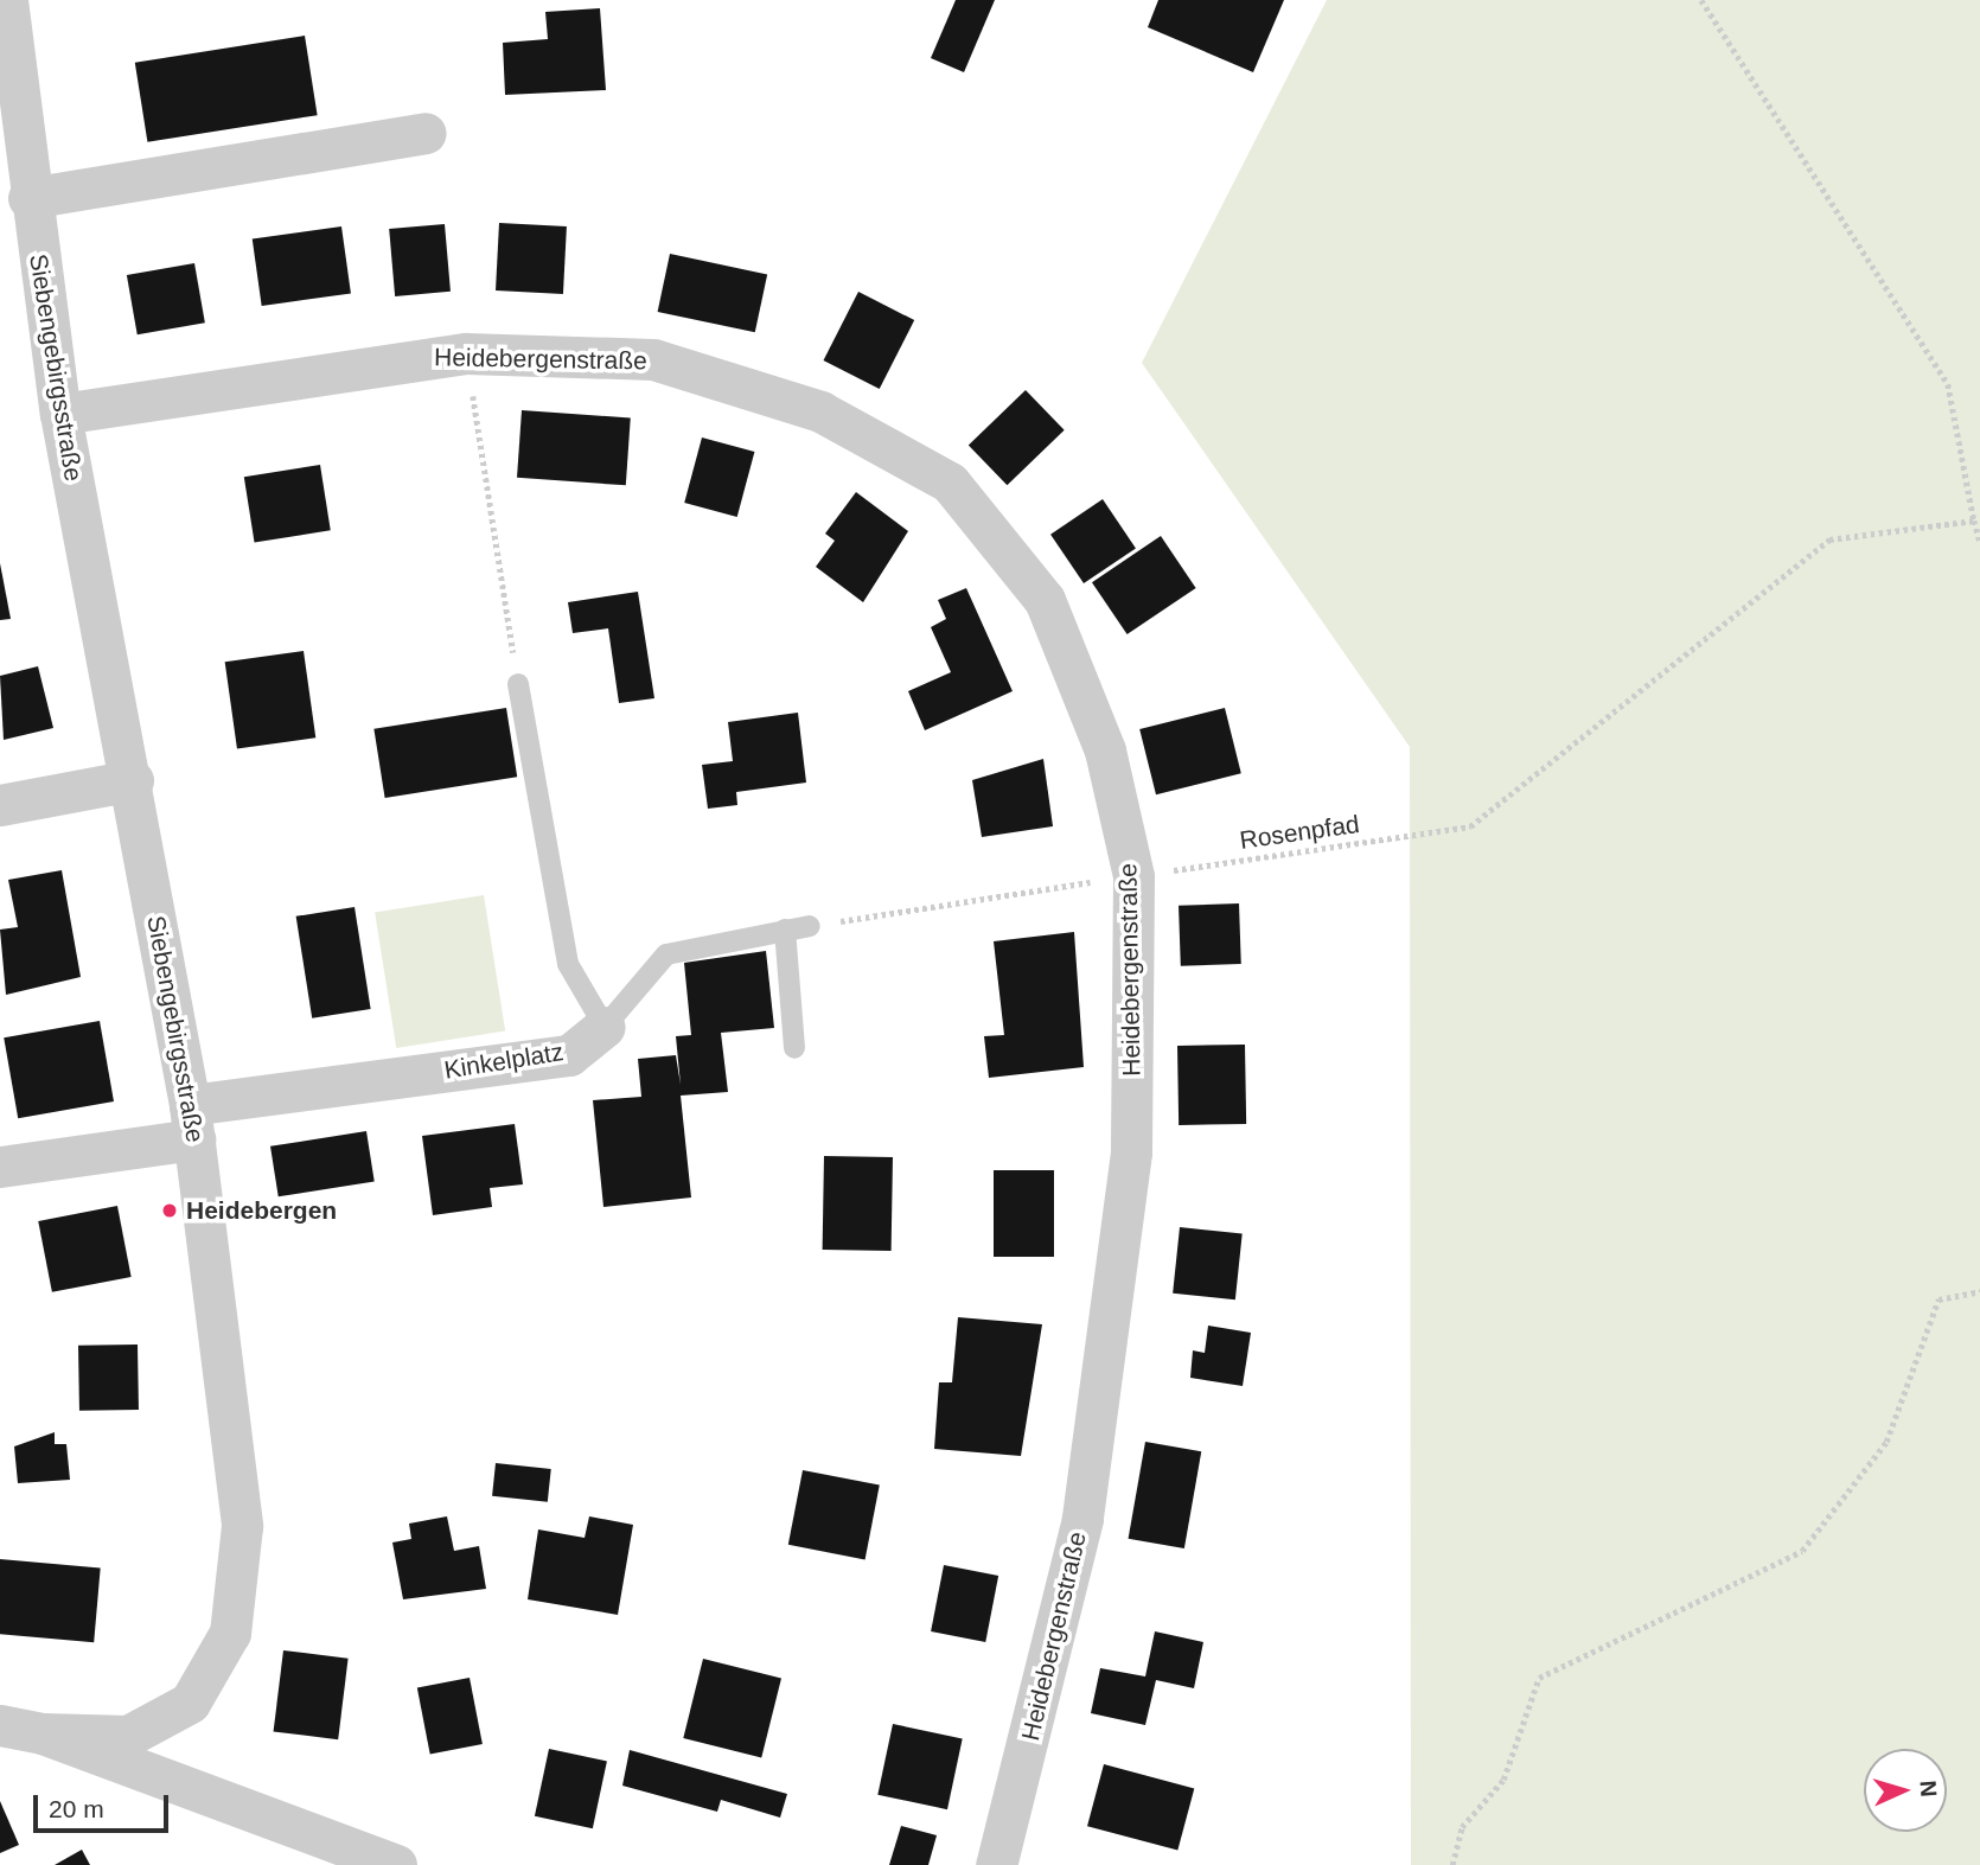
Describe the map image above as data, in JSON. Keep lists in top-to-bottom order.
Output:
{
  "streets": {
    "street": ["Heidebergenstraße", "Siebengebirgsstraße", "Kinkelplatz"],
    "path": ["Rosenpfad"]
  },
  "crossings": [
    ["Heidebergenstraße", "Siebengebirgsstraße"],
    ["Heidebergenstraße", "Rosenpfad"],
    ["Siebengebirgsstraße", "Kinkelplatz"]
  ],
  "places": ["Heidebergen"],
  "scale_bar": "20 m",
  "north": "right"
}
